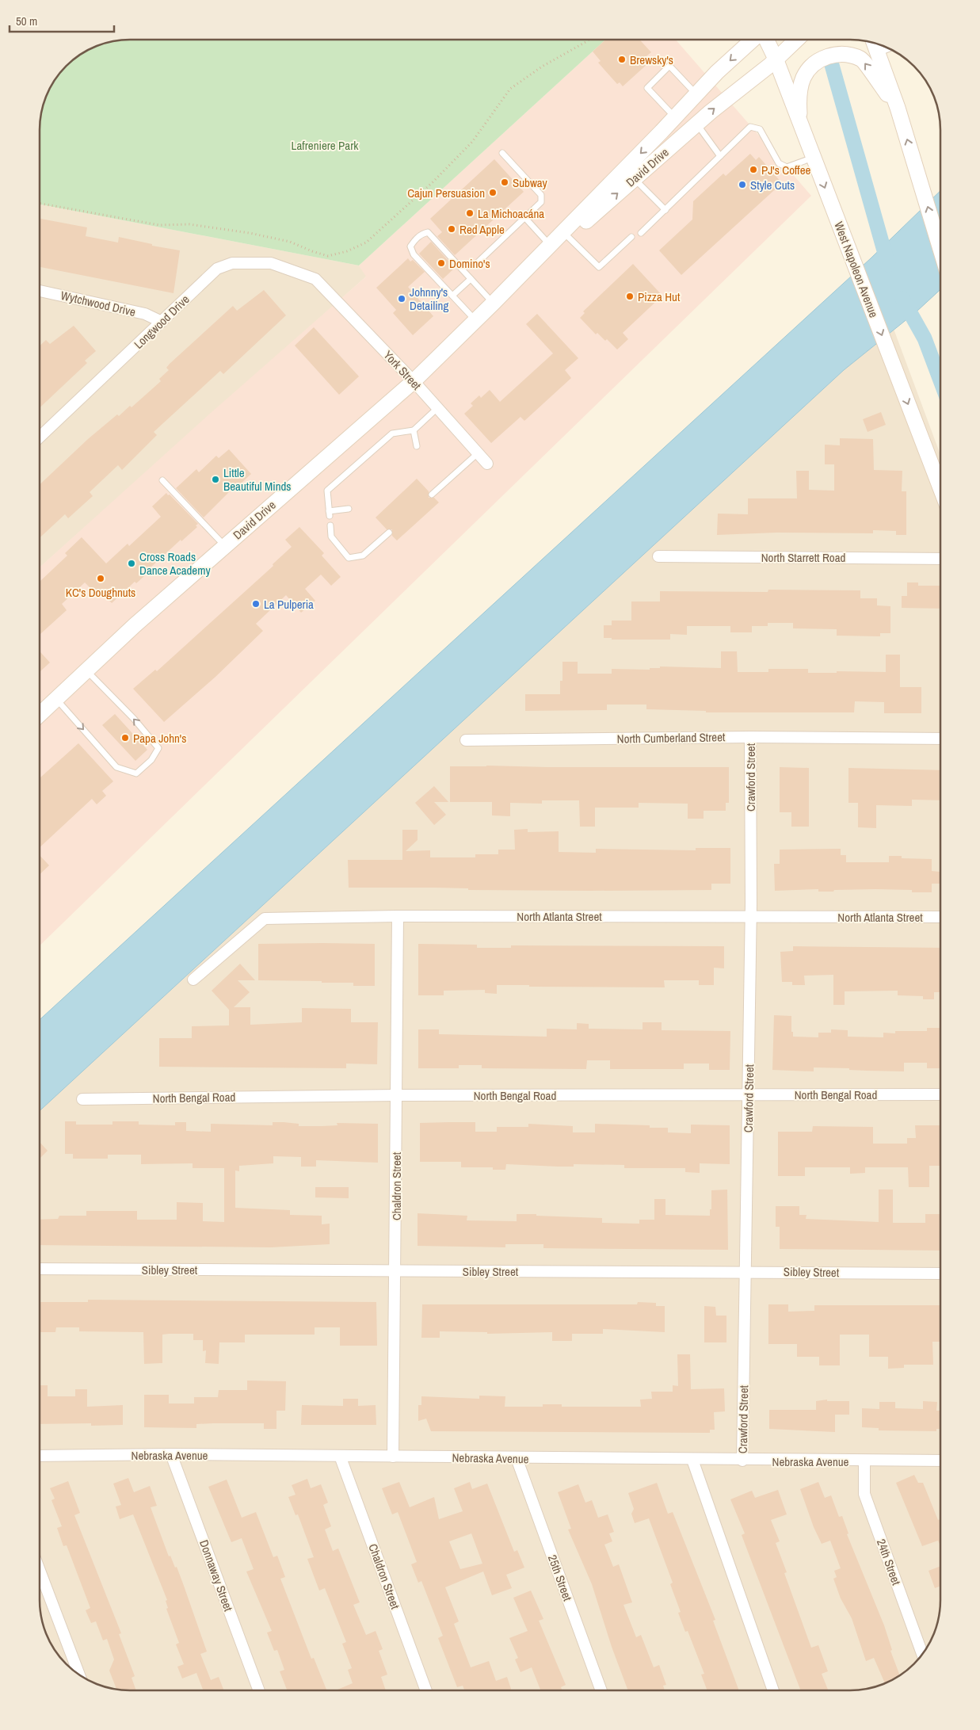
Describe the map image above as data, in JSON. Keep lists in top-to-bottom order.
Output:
{
  "streets": {
    "main road": ["David Drive", "West Napoleon Avenue"],
    "street": [
      "Wytchwood Drive",
      "Longwood Drive",
      "York Street",
      "North Starrett Road",
      "North Cumberland Street",
      "Crawford Street",
      "North Atlanta Street",
      "North Bengal Road",
      "Chaldron Street",
      "Sibley Street",
      "Nebraska Avenue",
      "24th Street",
      "Donnaway Street",
      "25th Street"
    ]
  },
  "crossings": [
    ["David Drive", "West Napoleon Avenue"],
    ["David Drive", "York Street"],
    ["Wytchwood Drive", "Longwood Drive"],
    ["Longwood Drive", "York Street"],
    ["North Cumberland Street", "Crawford Street"],
    ["Crawford Street", "North Atlanta Street"],
    ["Crawford Street", "North Bengal Road"],
    ["Crawford Street", "Sibley Street"],
    ["Crawford Street", "Nebraska Avenue"],
    ["North Atlanta Street", "Chaldron Street"],
    ["North Bengal Road", "Chaldron Street"],
    ["Chaldron Street", "Sibley Street"],
    ["Chaldron Street", "Nebraska Avenue"],
    ["Nebraska Avenue", "24th Street"],
    ["Nebraska Avenue", "Donnaway Street"],
    ["Nebraska Avenue", "25th Street"]
  ],
  "parks": ["Lafreniere Park"],
  "places": [
    "Brewsky's",
    "PJ's Coffee",
    "Subway",
    "Style Cuts",
    "Cajun Persuasion",
    "La Michoacána",
    "Red Apple",
    "Domino's",
    "Pizza Hut",
    "Johnny's Detailing",
    "Little Beautiful Minds",
    "Cross Roads Dance Academy",
    "KC's Doughnuts",
    "La Pulperia",
    "Papa John's"
  ],
  "scale_bar": "50 m"
}
